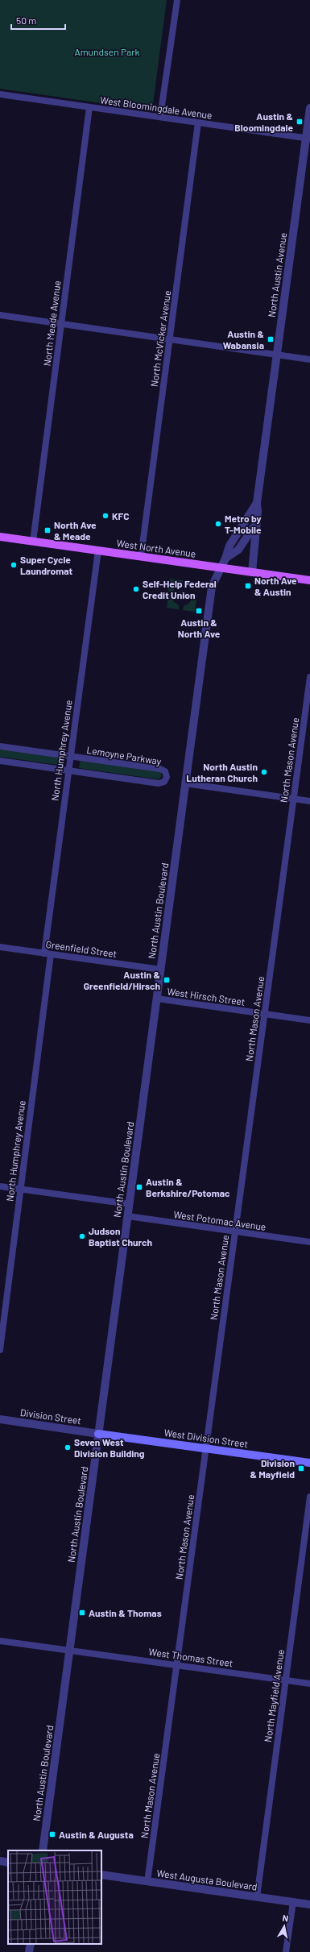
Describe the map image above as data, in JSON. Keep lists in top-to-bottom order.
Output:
{
  "streets": {
    "main road": ["West North Avenue", "West Division Street"],
    "street": [
      "West Bloomingdale Avenue",
      "North Austin Avenue",
      "North Meade Avenue",
      "North McVicker Avenue",
      "North Humphrey Avenue",
      "Lemoyne Parkway",
      "North Mason Avenue",
      "North Austin Boulevard",
      "Greenfield Street",
      "West Hirsch Street",
      "West Potomac Avenue",
      "Division Street",
      "West Thomas Street",
      "North Mayfield Avenue",
      "West Augusta Boulevard"
    ]
  },
  "crossings": [
    ["West Bloomingdale Avenue", "North Austin Avenue"],
    ["West Bloomingdale Avenue", "North Meade Avenue"],
    ["West Bloomingdale Avenue", "North McVicker Avenue"],
    ["North Austin Avenue", "West North Avenue"],
    ["North Austin Avenue", "North Austin Boulevard"],
    ["North Meade Avenue", "West North Avenue"],
    ["North McVicker Avenue", "West North Avenue"],
    ["West North Avenue", "North Humphrey Avenue"],
    ["West North Avenue", "North Austin Boulevard"],
    ["North Humphrey Avenue", "Lemoyne Parkway"],
    ["North Humphrey Avenue", "Greenfield Street"],
    ["North Mason Avenue", "West Hirsch Street"],
    ["North Mason Avenue", "West Potomac Avenue"],
    ["North Mason Avenue", "West Division Street"],
    ["North Mason Avenue", "West Thomas Street"],
    ["North Mason Avenue", "West Augusta Boulevard"],
    ["North Austin Boulevard", "Greenfield Street"],
    ["North Austin Boulevard", "West Hirsch Street"],
    ["North Austin Boulevard", "West Potomac Avenue"],
    ["North Austin Boulevard", "Division Street"],
    ["North Austin Boulevard", "West Division Street"],
    ["North Austin Boulevard", "West Thomas Street"],
    ["Division Street", "West Division Street"],
    ["West Thomas Street", "North Mayfield Avenue"],
    ["North Mayfield Avenue", "West Augusta Boulevard"]
  ],
  "parks": ["Amundsen Park"],
  "places": {
    "transit": [
      "Austin & Bloomingdale",
      "Austin & Wabansia",
      "North Ave & Meade",
      "North Ave & Austin",
      "Austin & North Ave",
      "Austin & Greenfield/Hirsch",
      "Austin & Berkshire/Potomac",
      "Division & Mayfield",
      "Austin & Thomas",
      "Austin & Augusta"
    ],
    "other": [
      "KFC",
      "Metro by T-Mobile",
      "Super Cycle Laundromat",
      "Self-Help Federal Credit Union",
      "North Austin Lutheran Church",
      "Judson Baptist Church",
      "Seven West Division Building"
    ]
  },
  "scale_bar": "50 m",
  "north": "top"
}
